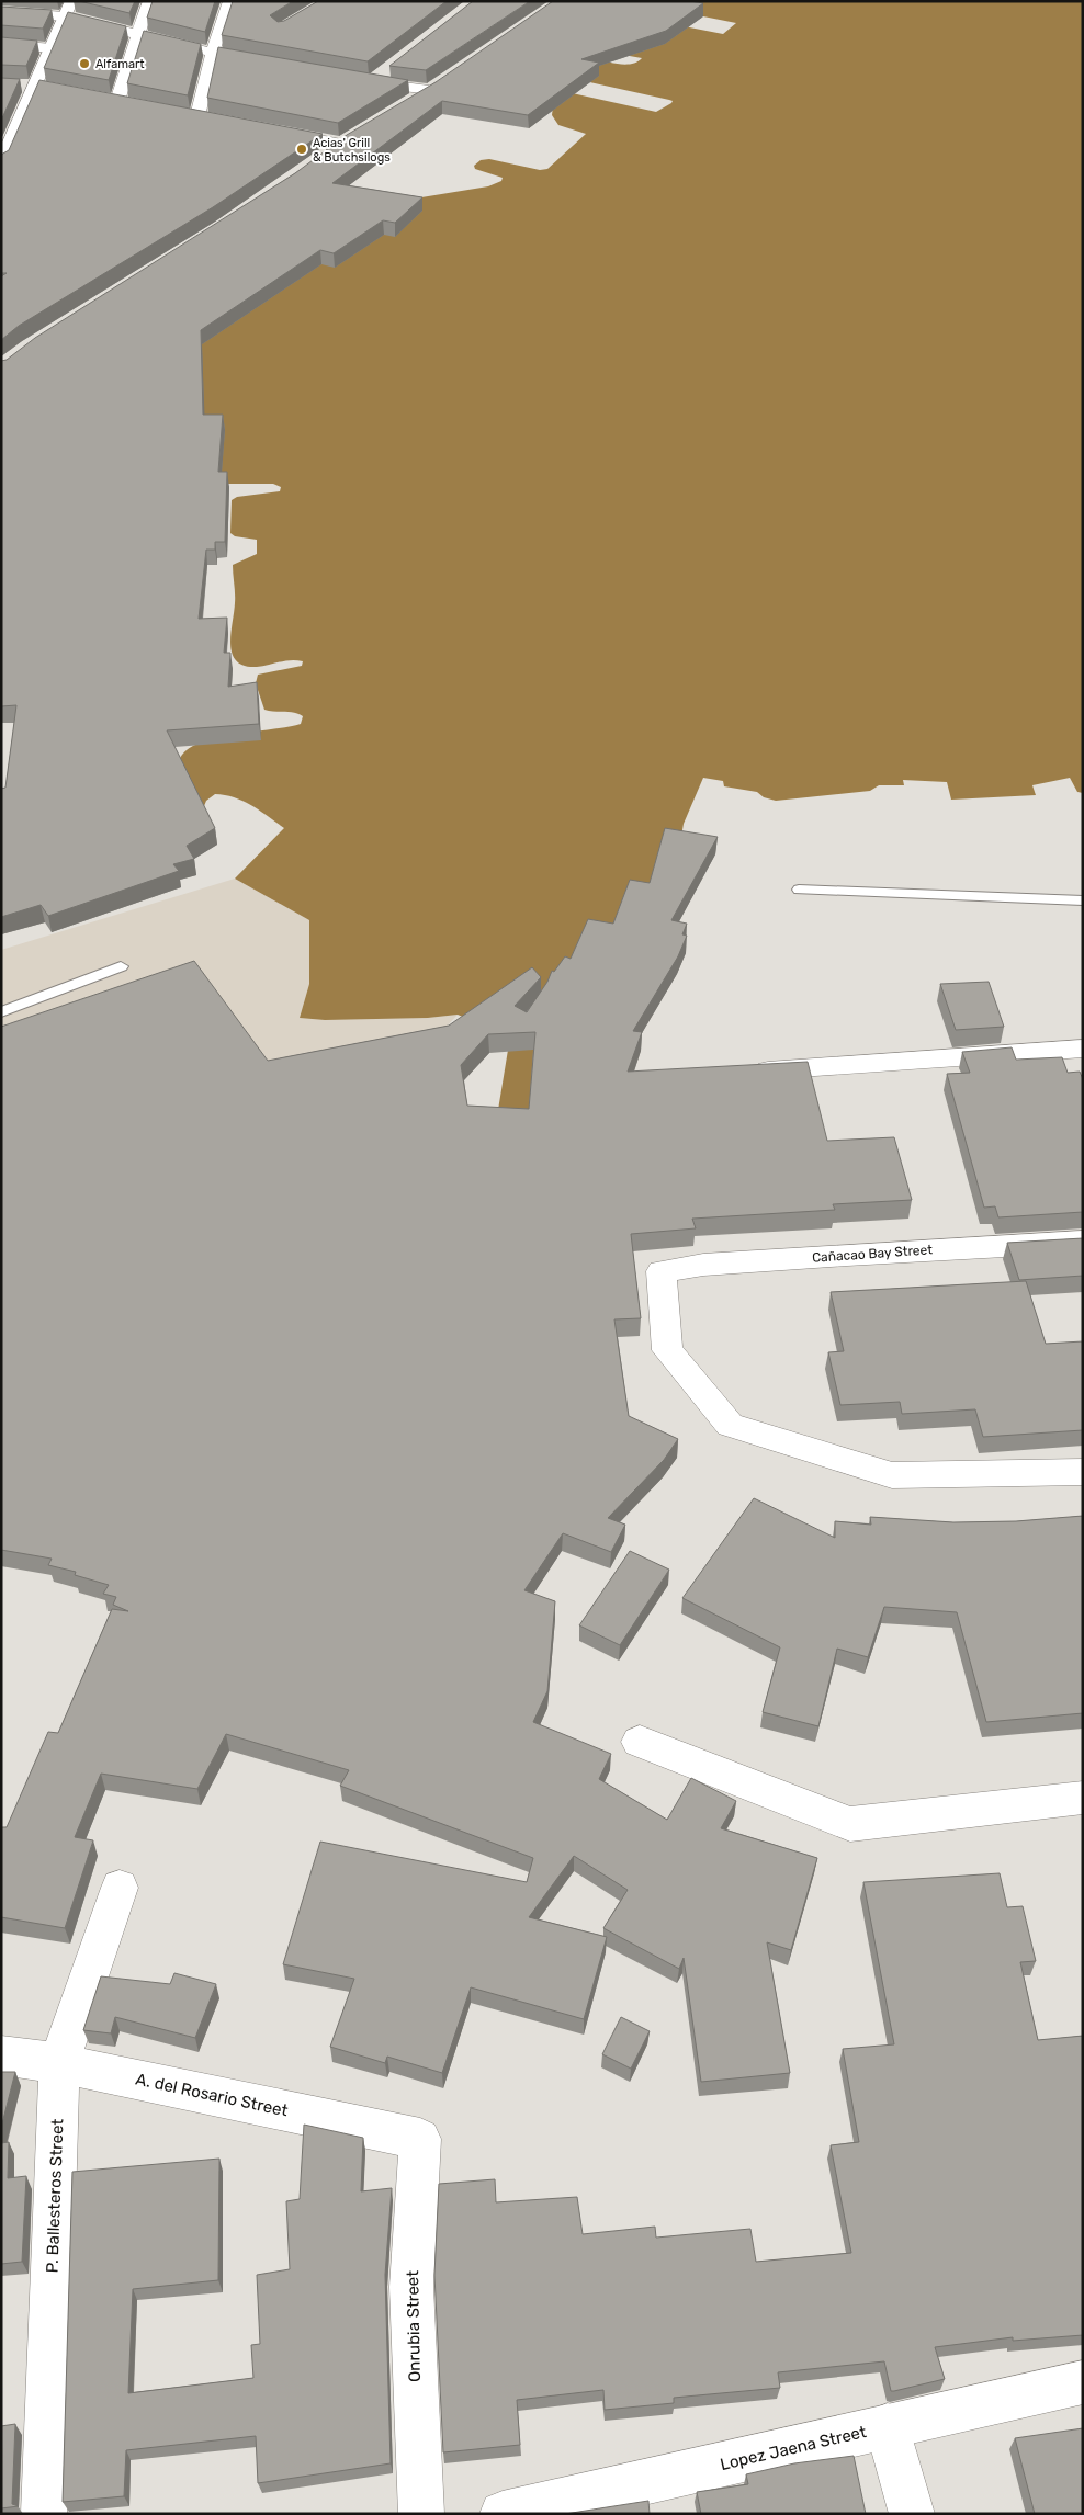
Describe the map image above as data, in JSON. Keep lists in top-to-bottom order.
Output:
{
  "streets": {
    "street": [
      "Cañacao Bay Street",
      "A. del Rosario Street",
      "P. Ballesteros Street",
      "Onrubia Street",
      "Lopez Jaena Street"
    ]
  },
  "crossings": [
    ["A. del Rosario Street", "P. Ballesteros Street"],
    ["A. del Rosario Street", "Onrubia Street"]
  ],
  "places": ["Alfamart", "Acias' Grill & Butchsilogs"]
}
